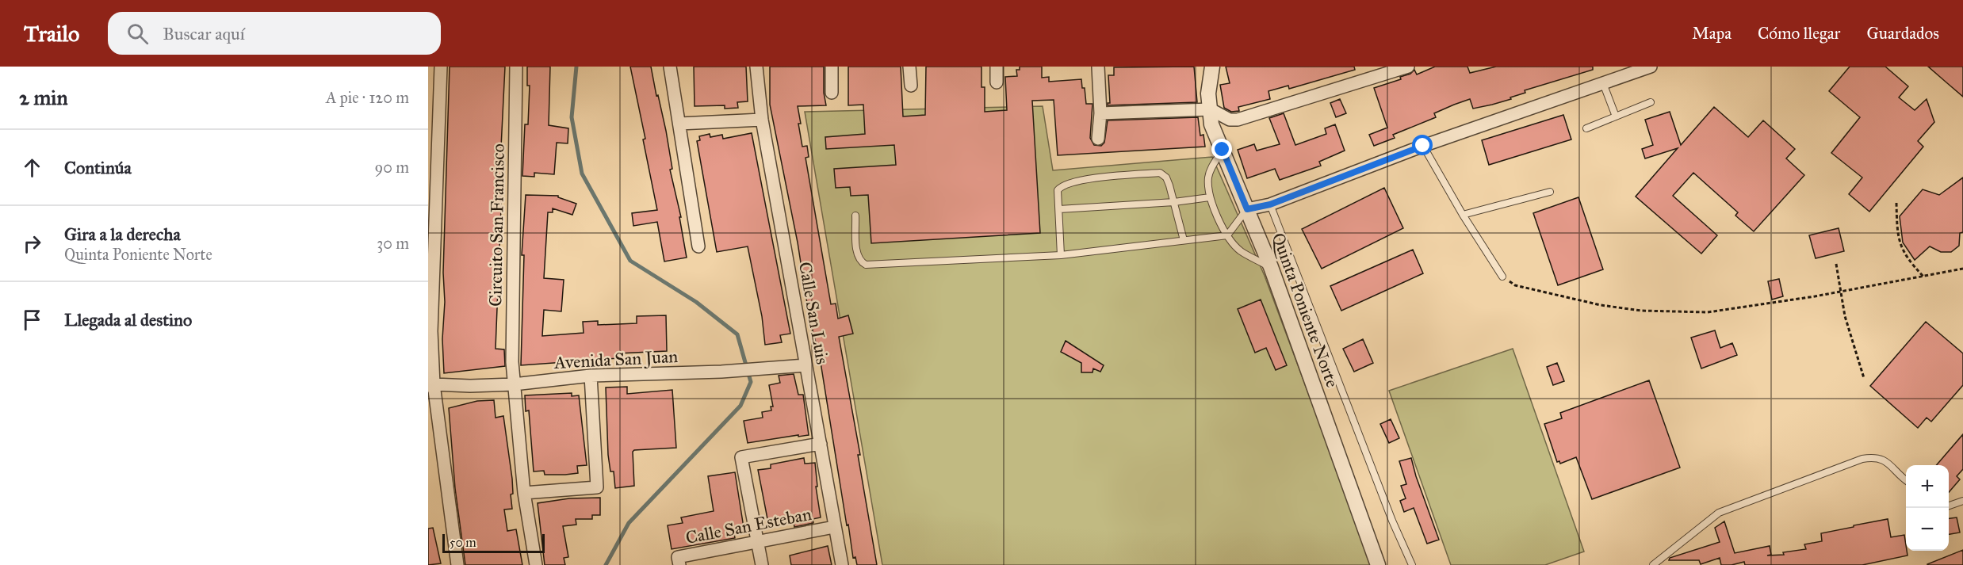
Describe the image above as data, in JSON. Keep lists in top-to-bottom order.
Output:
{
  "streets": {
    "street": [
      "Circuito San Francisco",
      "Quinta Poniente Norte",
      "Calle San Luis",
      "Avenida San Juan",
      "Calle San Esteban"
    ]
  },
  "crossings": [
    ["Circuito San Francisco", "Avenida San Juan"],
    ["Calle San Luis", "Avenida San Juan"],
    ["Calle San Luis", "Calle San Esteban"]
  ],
  "scale_bar": "50 m",
  "page": {
    "header": "Trailo",
    "search": "Buscar aquí",
    "nav": ["Mapa", "Cómo llegar", "Guardados"],
    "heading": ["2 min", "A pie · 120 m"],
    "list": [
      ["Continúa", "90 m"],
      ["Gira a la derecha", "Quinta Poniente Norte", "30 m"],
      "Llegada al destino"
    ],
    "map_buttons": ["+", "−"],
    "scale": "50 m"
  }
}
